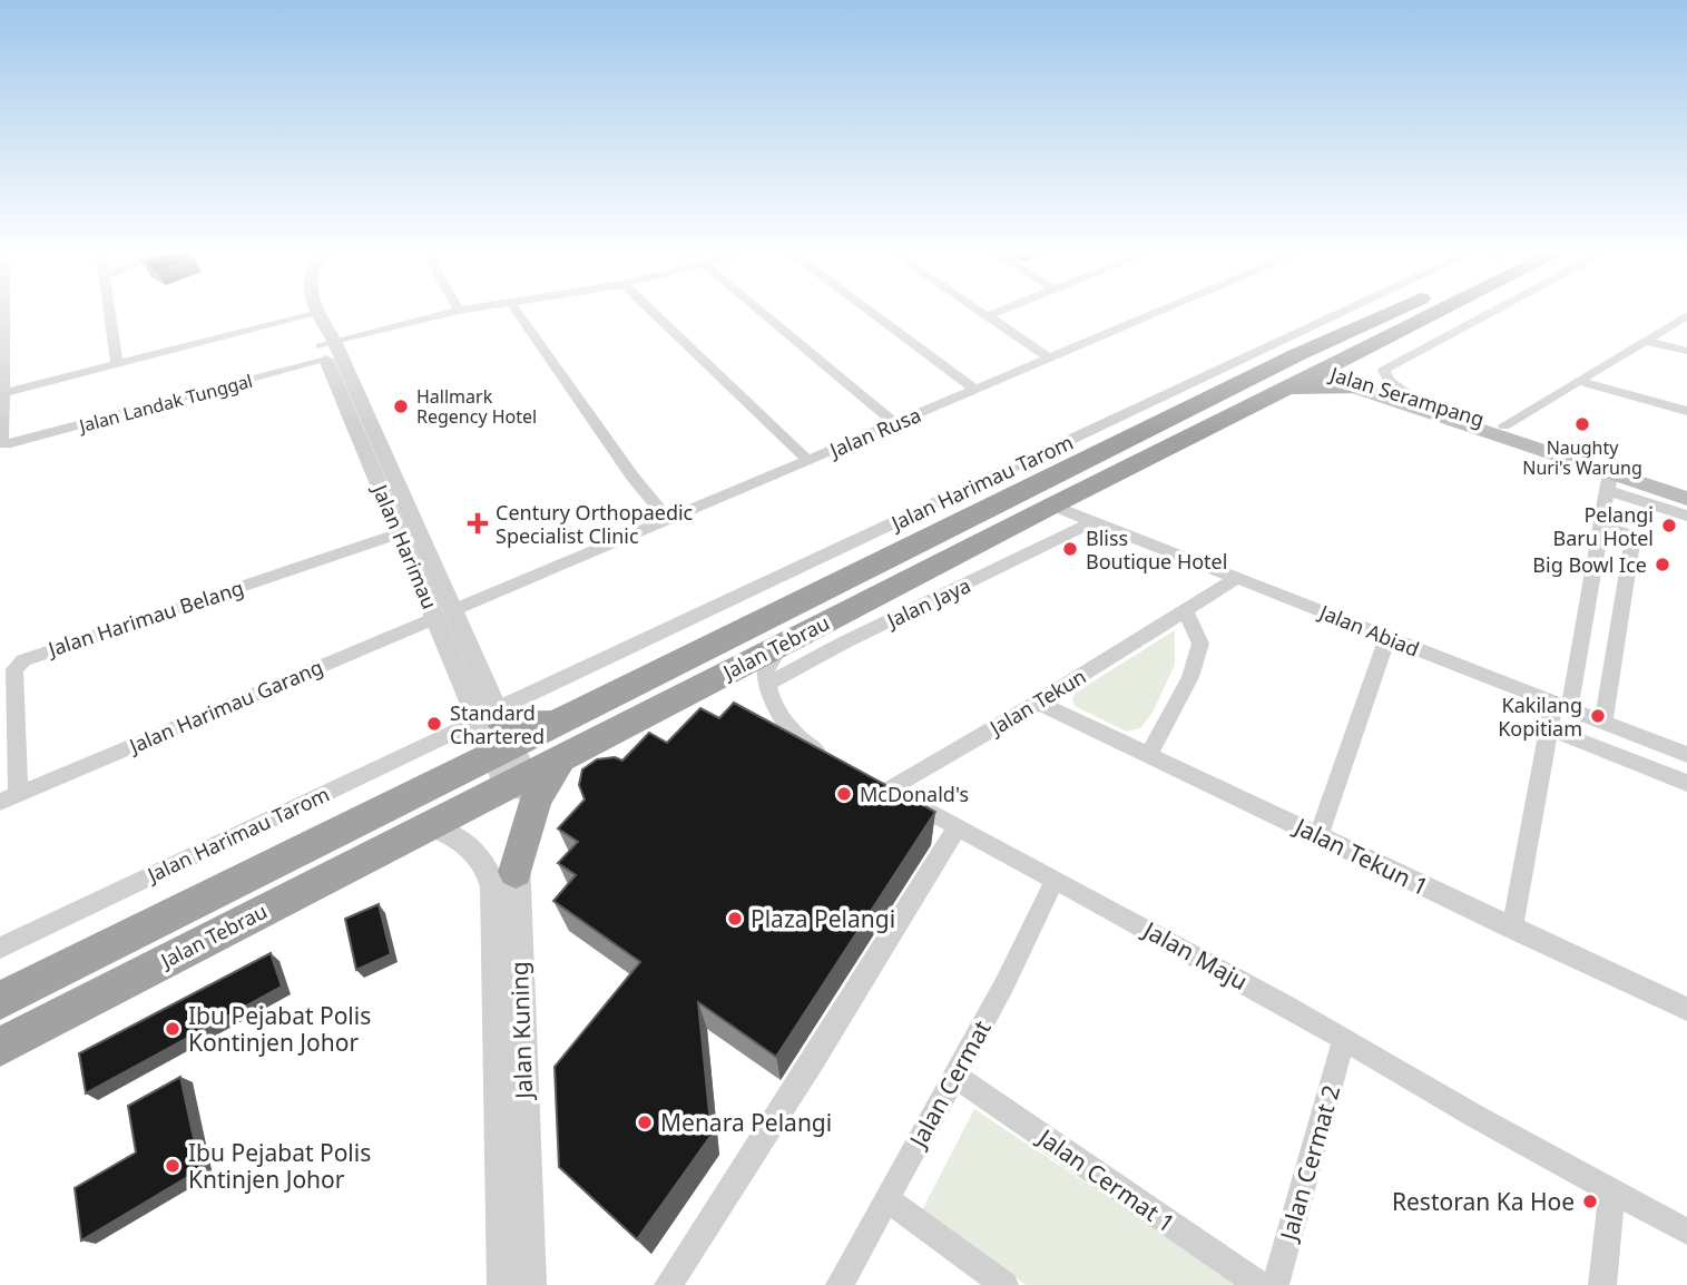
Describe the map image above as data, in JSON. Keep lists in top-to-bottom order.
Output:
{
  "streets": {
    "highway": ["Jalan Tebrau"],
    "main road": ["Jalan Serampang"],
    "street": [
      "Jalan Landak Tunggal",
      "Jalan Rusa",
      "Jalan Harimau Tarom",
      "Jalan Harimau",
      "Jalan Jaya",
      "Jalan Harimau Belang",
      "Jalan Abiad",
      "Jalan Tekun",
      "Jalan Harimau Garang",
      "Jalan Tekun 1",
      "Jalan Maju",
      "Jalan Kuning",
      "Jalan Cermat",
      "Jalan Cermat 2",
      "Jalan Cermat 1"
    ]
  },
  "crossings": [
    ["Jalan Serampang", "Jalan Tebrau"],
    ["Jalan Landak Tunggal", "Jalan Harimau"],
    ["Jalan Rusa", "Jalan Harimau"],
    ["Jalan Rusa", "Jalan Harimau Garang"],
    ["Jalan Harimau Tarom", "Jalan Harimau"],
    ["Jalan Harimau Tarom", "Jalan Tebrau"],
    ["Jalan Harimau Tarom", "Jalan Kuning"],
    ["Jalan Harimau", "Jalan Harimau Belang"],
    ["Jalan Harimau", "Jalan Tebrau"],
    ["Jalan Harimau", "Jalan Harimau Garang"],
    ["Jalan Harimau", "Jalan Kuning"],
    ["Jalan Jaya", "Jalan Abiad"],
    ["Jalan Harimau Belang", "Jalan Harimau Garang"],
    ["Jalan Abiad", "Jalan Tebrau"],
    ["Jalan Abiad", "Jalan Tekun"],
    ["Jalan Tebrau", "Jalan Kuning"],
    ["Jalan Tekun", "Jalan Tekun 1"],
    ["Jalan Tekun", "Jalan Maju"],
    ["Jalan Maju", "Jalan Cermat"],
    ["Jalan Maju", "Jalan Cermat 2"],
    ["Jalan Cermat", "Jalan Cermat 1"]
  ],
  "places": {
    "other": [
      "Hallmark Regency Hotel",
      "Naughty Nuri's Warung",
      "Pelangi Baru Hotel",
      "Bliss Boutique Hotel",
      "Big Bowl Ice",
      "Kakilang Kopitiam",
      "Standard Chartered",
      "McDonald's",
      "Plaza Pelangi",
      "Ibu Pejabat Polis Kontinjen Johor",
      "Menara Pelangi",
      "Ibu Pejabat Polis Kntinjen Johor",
      "Restoran Ka Hoe"
    ],
    "health": ["Century Orthopaedic Specialist Clinic"]
  }
}
